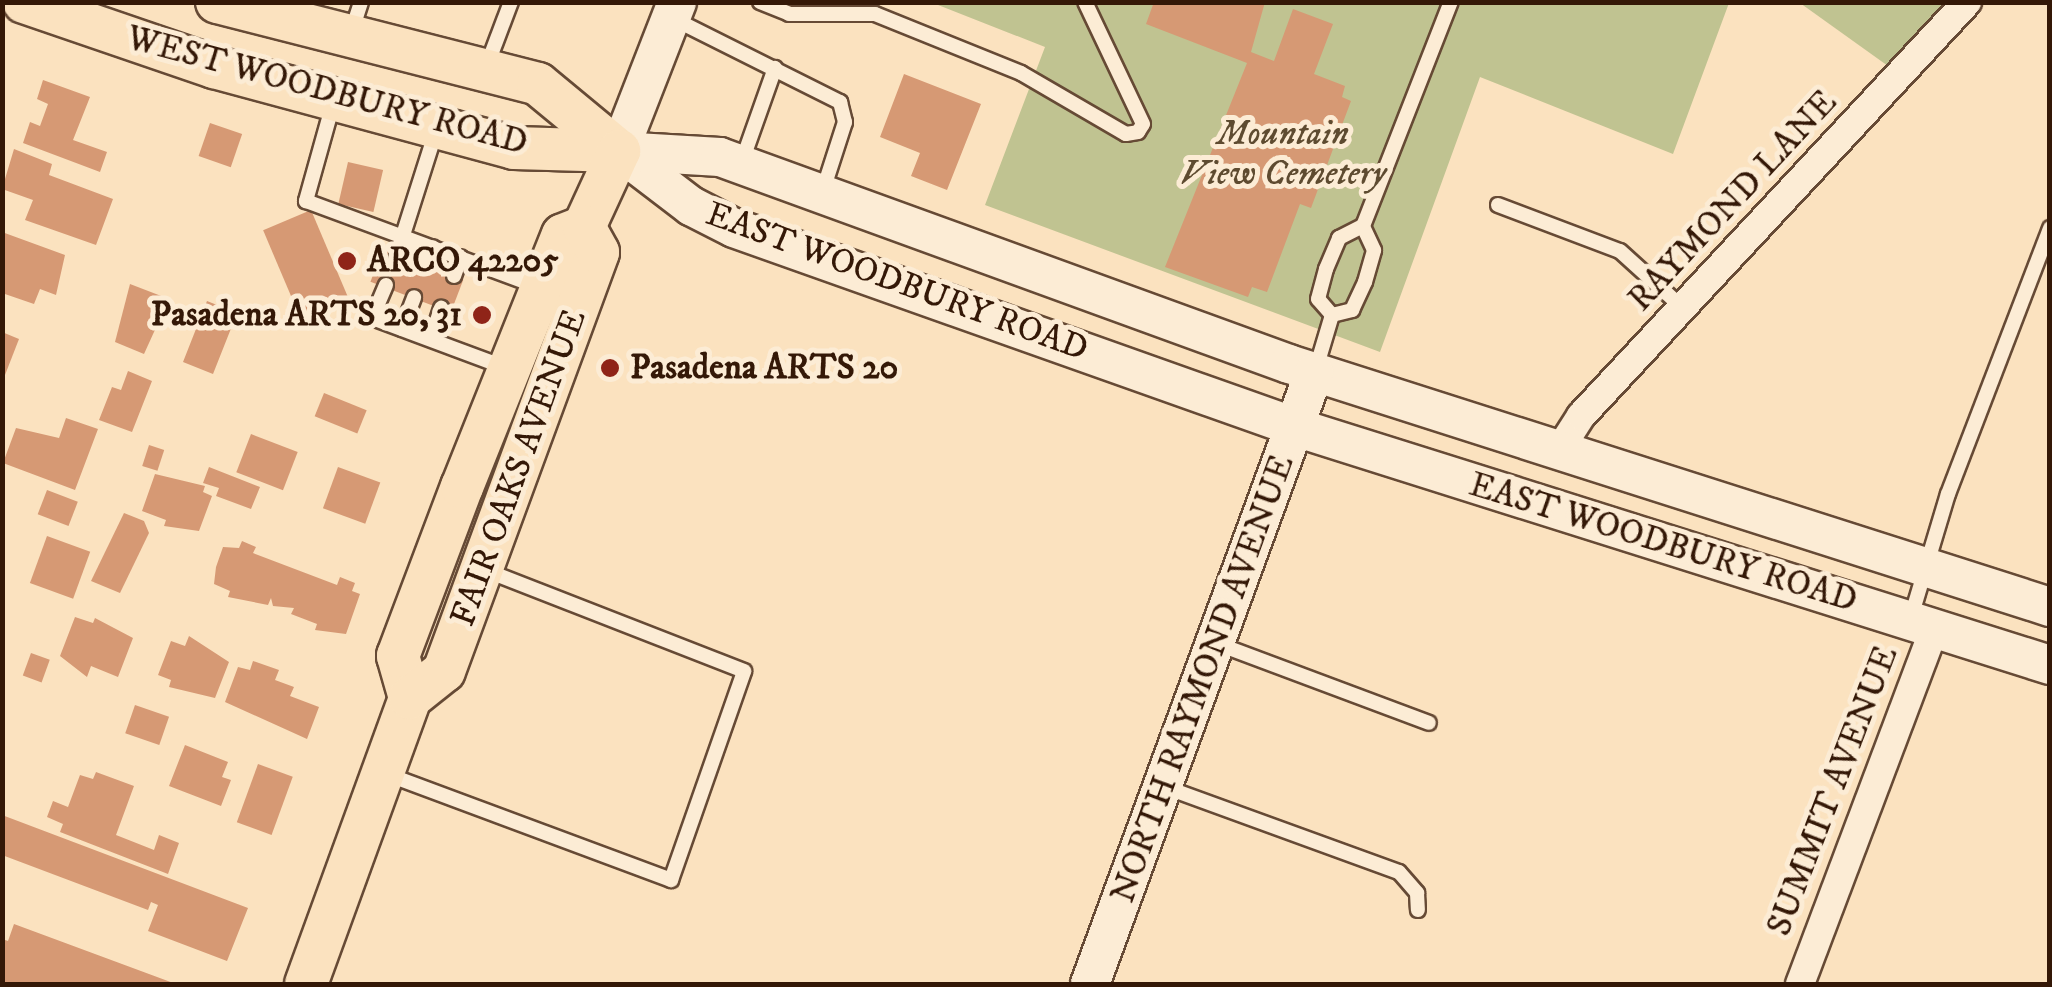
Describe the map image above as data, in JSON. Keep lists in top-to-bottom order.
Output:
{
  "streets": {
    "main road": [
      "WEST WOODBURY ROAD",
      "EAST WOODBURY ROAD",
      "FAIR OAKS AVENUE",
      "NORTH RAYMOND AVENUE"
    ],
    "street": ["RAYMOND LANE", "SUMMIT AVENUE"]
  },
  "crossings": [
    ["WEST WOODBURY ROAD", "EAST WOODBURY ROAD"],
    ["WEST WOODBURY ROAD", "FAIR OAKS AVENUE"],
    ["RAYMOND LANE", "EAST WOODBURY ROAD"],
    ["EAST WOODBURY ROAD", "FAIR OAKS AVENUE"],
    ["EAST WOODBURY ROAD", "NORTH RAYMOND AVENUE"],
    ["EAST WOODBURY ROAD", "SUMMIT AVENUE"]
  ],
  "parks": ["Mountain View Cemetery"],
  "places": ["ARCO 42205", "Pasadena ARTS 20, 31", "Pasadena ARTS 20"]
}
